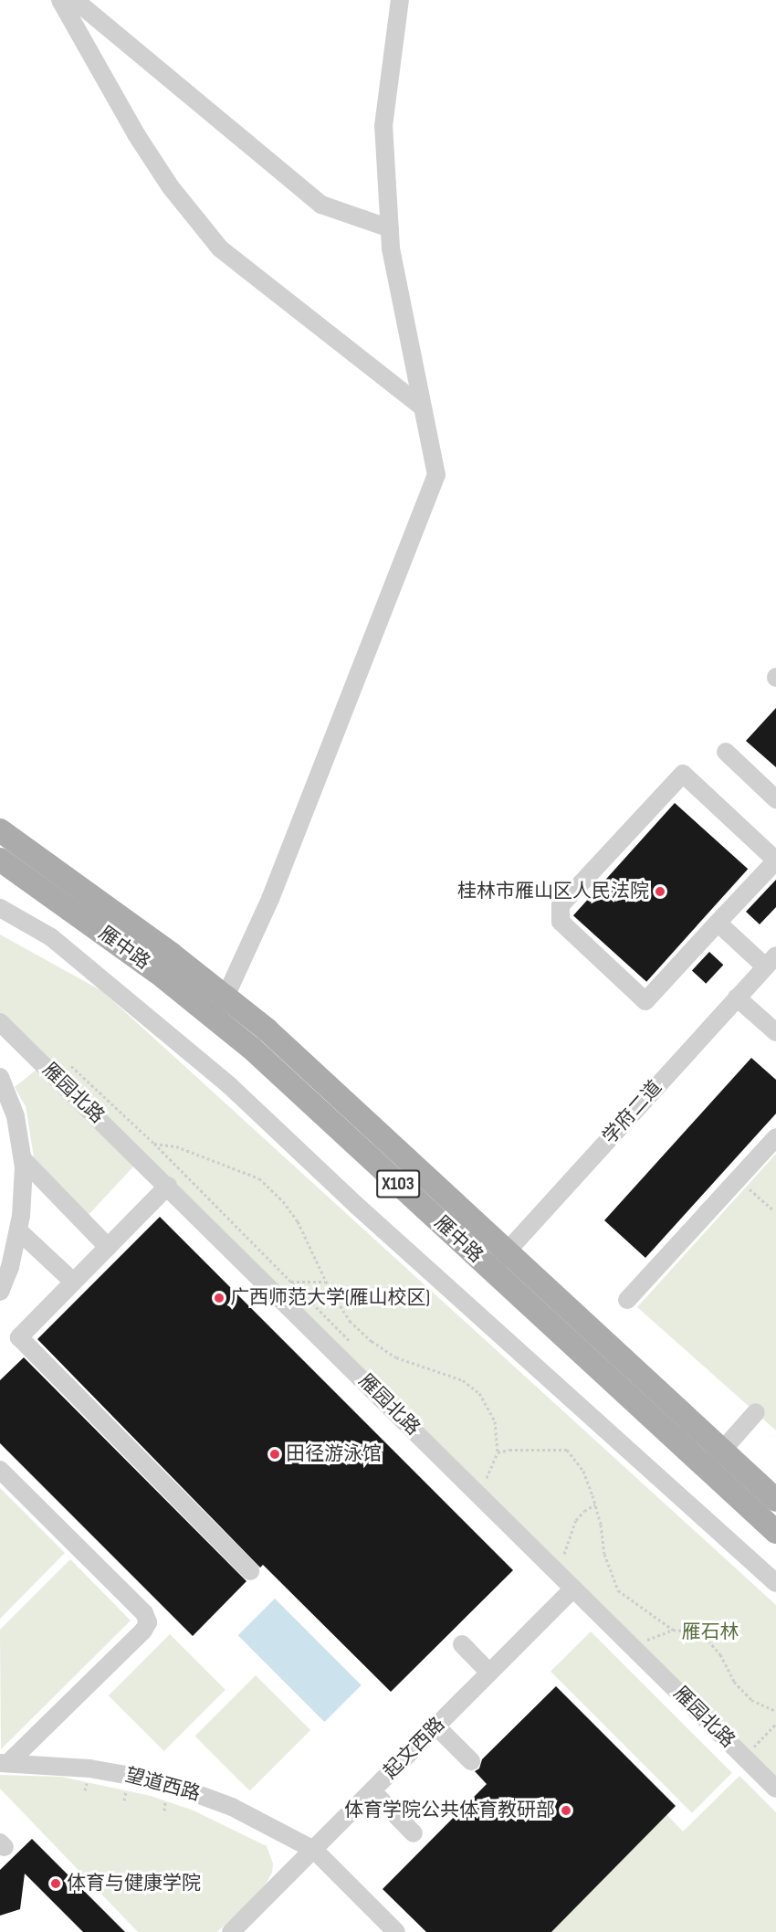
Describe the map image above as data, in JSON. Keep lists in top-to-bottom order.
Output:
{
  "streets": {
    "main road": ["雁中路", "X103"],
    "street": [
      "雁园北路",
      "学府二道",
      "起文西路",
      "望道西路"
    ]
  },
  "crossings": [
    ["雁中路", "学府二道"],
    ["雁园北路", "起文西路"],
    ["起文西路", "望道西路"]
  ],
  "parks": ["雁石林"],
  "places": [
    "桂林市雁山区人民法院",
    "广西师范大学(雁山校区)",
    "田径游泳馆",
    "体育学院公共体育教研部",
    "体育与健康学院"
  ]
}
